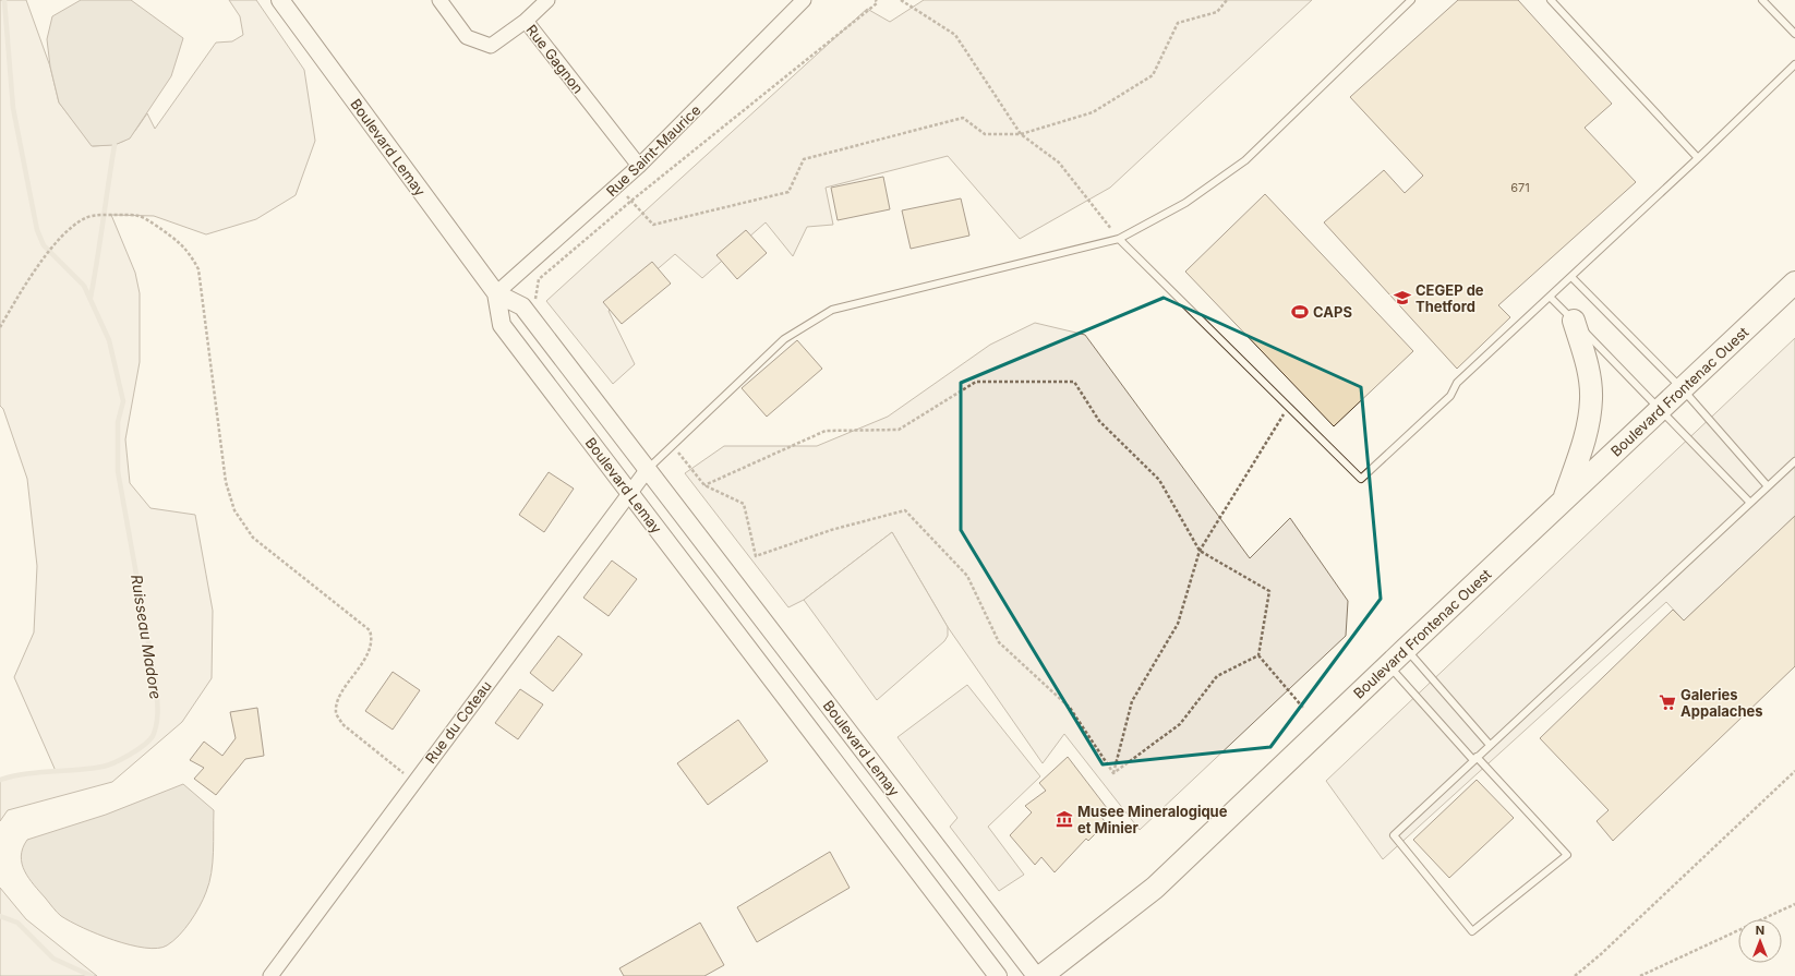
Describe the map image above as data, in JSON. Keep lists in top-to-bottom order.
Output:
{
  "streets": {
    "main road": ["Boulevard Frontenac Ouest"],
    "street": [
      "Rue Gagnon",
      "Boulevard Lemay",
      "Rue Saint-Maurice",
      "Rue du Coteau"
    ]
  },
  "crossings": [
    ["Rue Gagnon", "Rue Saint-Maurice"],
    ["Boulevard Lemay", "Rue Saint-Maurice"],
    ["Boulevard Lemay", "Rue du Coteau"]
  ],
  "water": ["Ruisseau Madore"],
  "places": {
    "school or university": ["CEGEP de Thetford"],
    "sports": ["CAPS"],
    "supermarket": ["Galeries Appalaches"],
    "museum": ["Musee Mineralogique et Minier"]
  },
  "house_numbers": ["671"],
  "north": "top"
}
